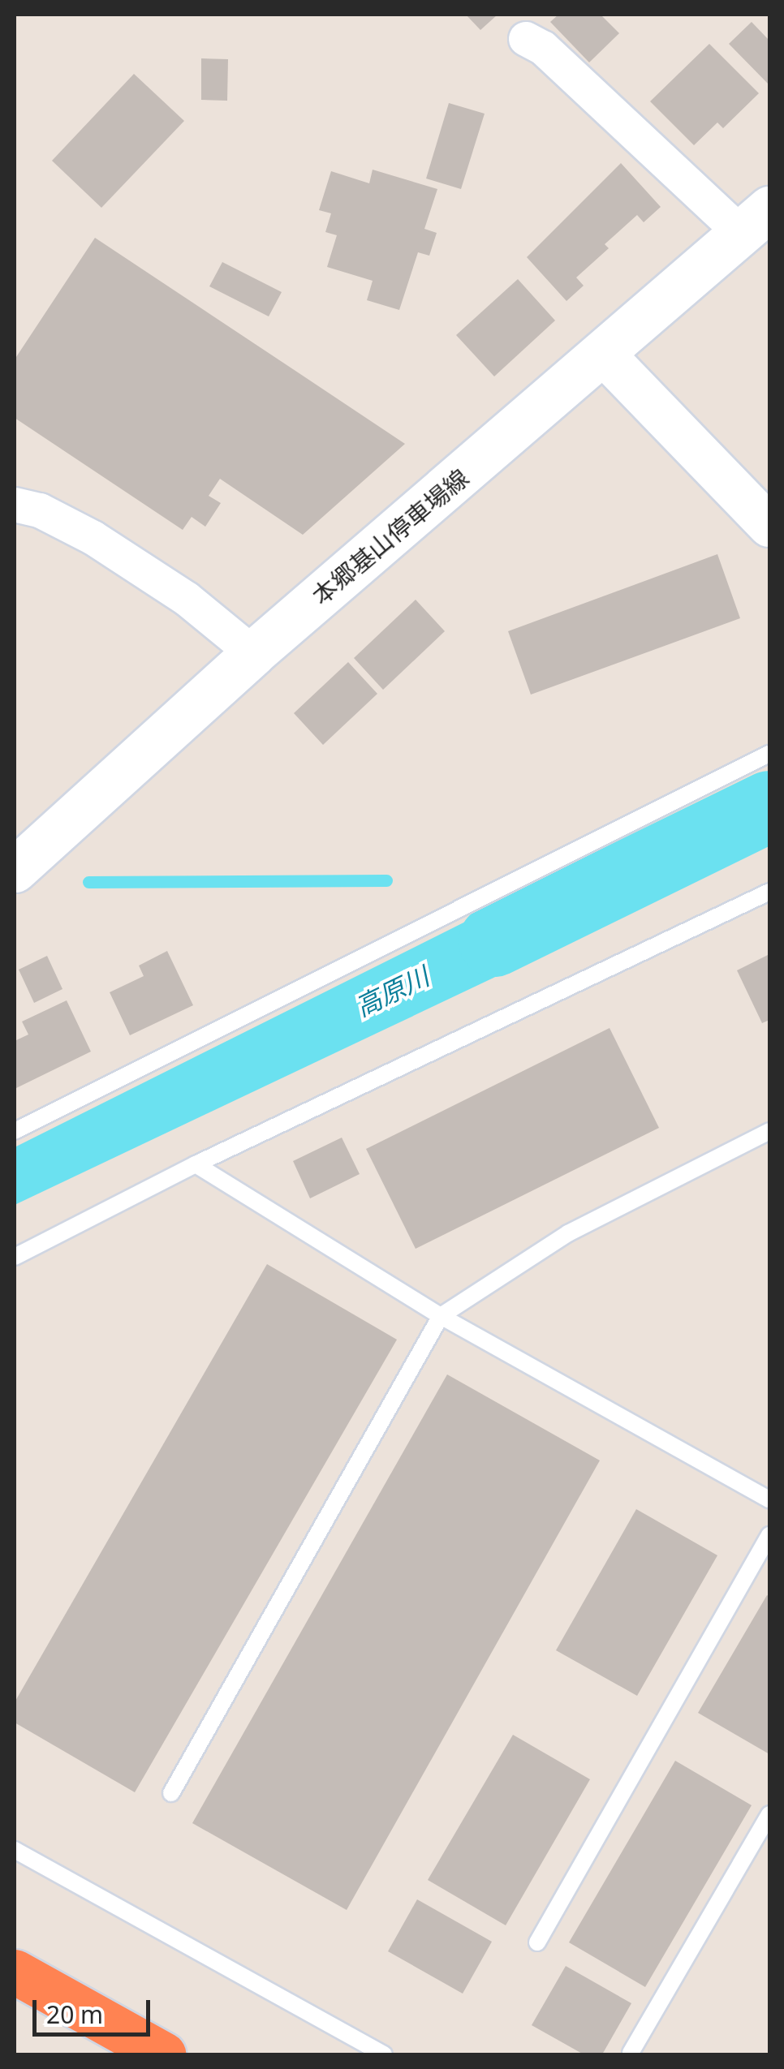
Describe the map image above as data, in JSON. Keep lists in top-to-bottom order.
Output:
{
  "streets": {
    "main road": ["本郷基山停車場線"]
  },
  "water": ["高原川"],
  "scale_bar": "20 m"
}
